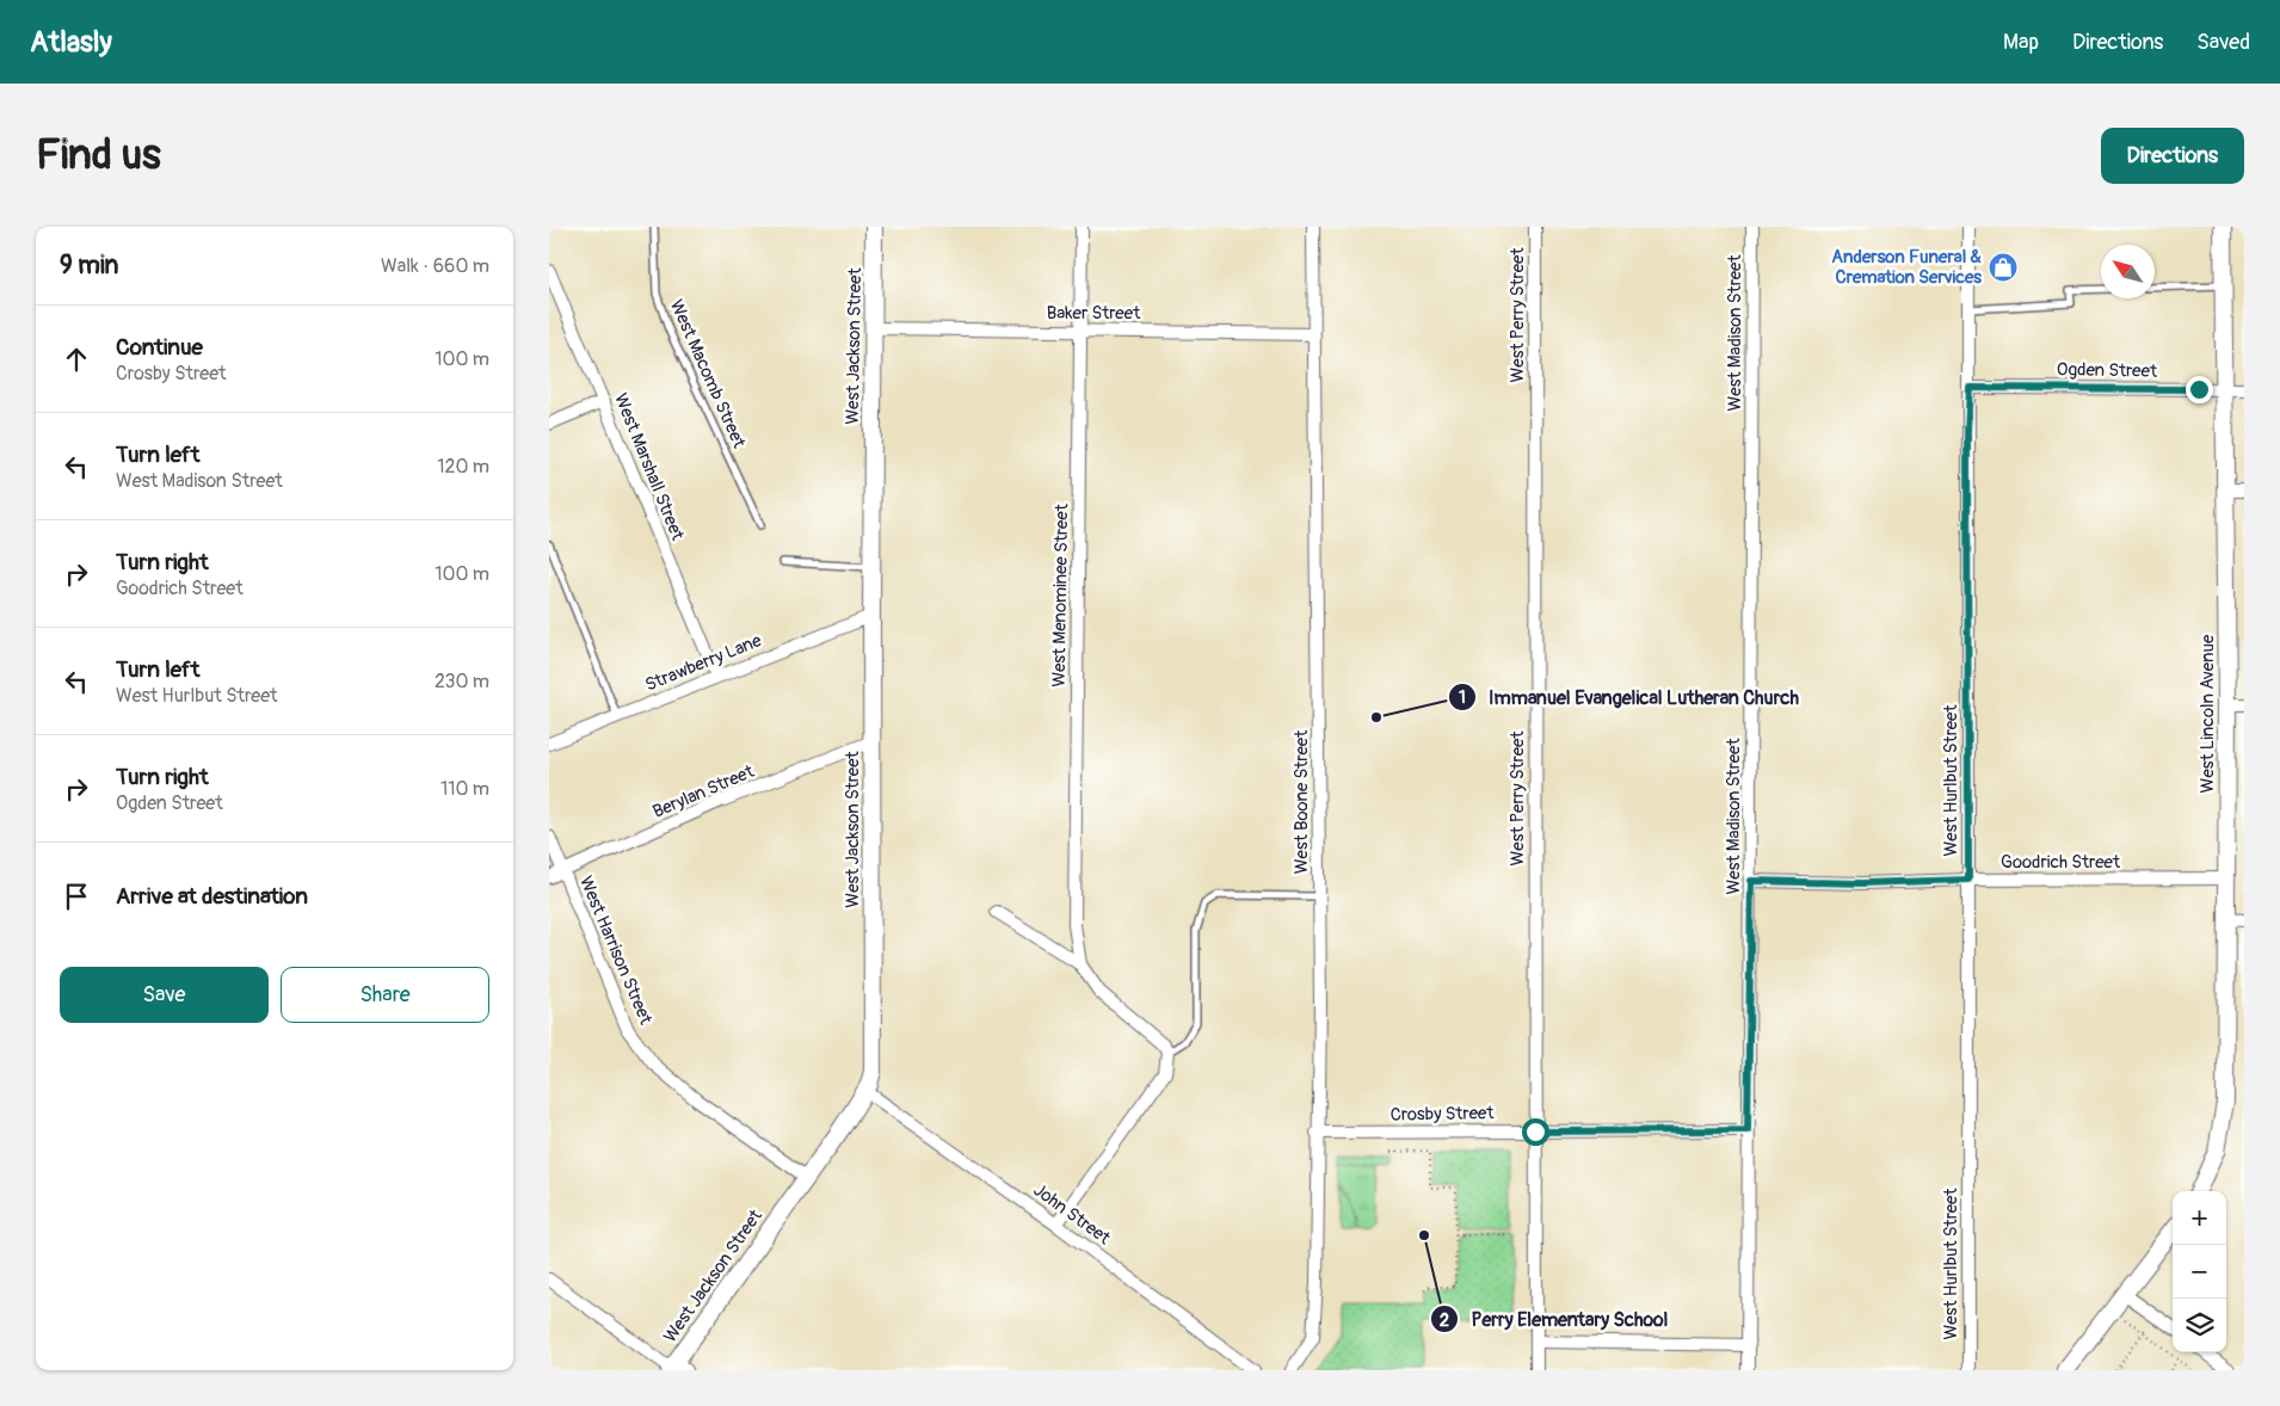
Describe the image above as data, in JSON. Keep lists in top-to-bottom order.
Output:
{
  "streets": {
    "street": [
      "Baker Street",
      "West Perry Street",
      "West Madison Street",
      "West Jackson Street",
      "Ogden Street",
      "West Marshall Street",
      "West Menominee Street",
      "Strawberry Lane",
      "West Lincoln Avenue",
      "West Hurlbut Street",
      "Berylan Street",
      "West Boone Street",
      "Goodrich Street",
      "West Harrison Street",
      "Crosby Street",
      "John Street"
    ],
    "lane": ["West Macomb Street"]
  },
  "crossings": [
    ["Baker Street", "West Jackson Street"],
    ["Baker Street", "West Menominee Street"],
    ["Baker Street", "West Boone Street"],
    ["West Perry Street", "Crosby Street"],
    ["West Madison Street", "Goodrich Street"],
    ["West Madison Street", "Crosby Street"],
    ["West Jackson Street", "Strawberry Lane"],
    ["West Jackson Street", "Berylan Street"],
    ["West Jackson Street", "West Harrison Street"],
    ["West Jackson Street", "John Street"],
    ["Ogden Street", "West Lincoln Avenue"],
    ["Ogden Street", "West Hurlbut Street"],
    ["West Marshall Street", "Strawberry Lane"],
    ["West Lincoln Avenue", "Goodrich Street"],
    ["West Hurlbut Street", "Goodrich Street"],
    ["Berylan Street", "West Harrison Street"],
    ["West Boone Street", "Crosby Street"]
  ],
  "places": {
    "shop": ["Anderson Funeral & Cremation Services"],
    "other": ["Immanuel Evangelical Lutheran Church", "Perry Elementary School"]
  },
  "north": "top left",
  "page": {
    "header": "Atlasly",
    "nav": ["Map", "Directions", "Saved"],
    "buttons": [
      "Directions",
      ["Save", "Share"]
    ],
    "title": "Find us",
    "heading": ["9 min", "Walk · 660 m"],
    "list": [
      ["Continue", "Crosby Street", "100 m"],
      ["Turn left", "West Madison Street", "120 m"],
      ["Turn right", "Goodrich Street", "100 m"],
      ["Turn left", "West Hurlbut Street", "230 m"],
      ["Turn right", "Ogden Street", "110 m"],
      "Arrive at destination"
    ],
    "map_buttons": ["+", "−"]
  }
}
